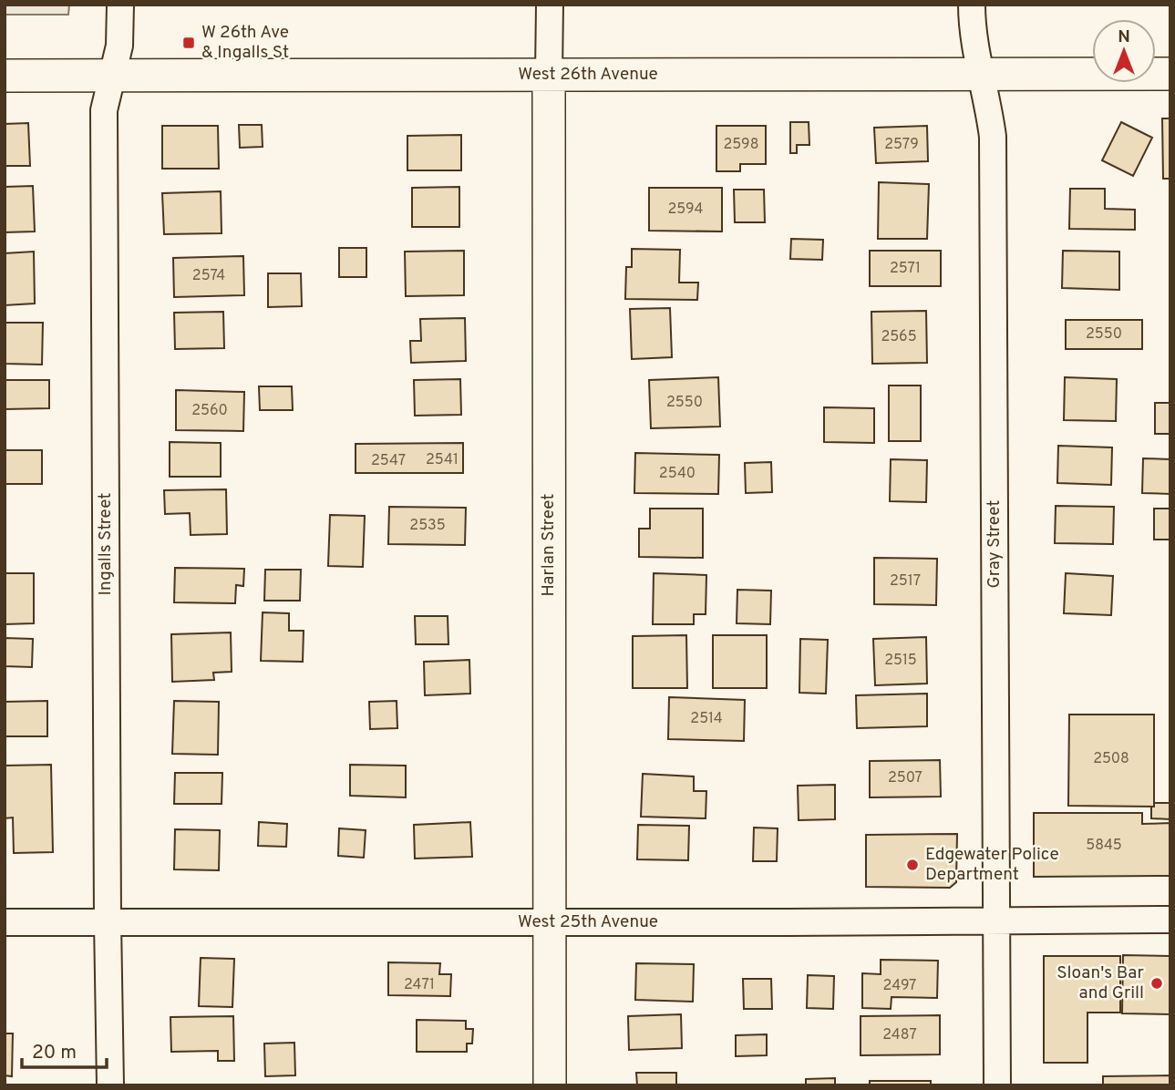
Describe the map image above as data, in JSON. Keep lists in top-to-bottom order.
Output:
{
  "streets": {
    "street": [
      "West 26th Avenue",
      "Ingalls Street",
      "Gray Street",
      "Harlan Street",
      "West 25th Avenue"
    ]
  },
  "crossings": [
    ["West 26th Avenue", "Ingalls Street"],
    ["West 26th Avenue", "Gray Street"],
    ["West 26th Avenue", "Harlan Street"],
    ["Ingalls Street", "West 25th Avenue"],
    ["Gray Street", "West 25th Avenue"],
    ["Harlan Street", "West 25th Avenue"]
  ],
  "places": {
    "transit": ["W 26th Ave & Ingalls St"],
    "other": ["Edgewater Police Department", "Sloan's Bar and Grill"]
  },
  "house_numbers": [
    "2598",
    "2579",
    "2594",
    "2571",
    "2574",
    "2550",
    "2565",
    "2550",
    "2560",
    "2541",
    "2547",
    "2540",
    "2535",
    "2517",
    "2515",
    "2514",
    "2508",
    "2507",
    "5845",
    "2471",
    "2497",
    "2487"
  ],
  "scale_bar": "20 m",
  "north": "top"
}
